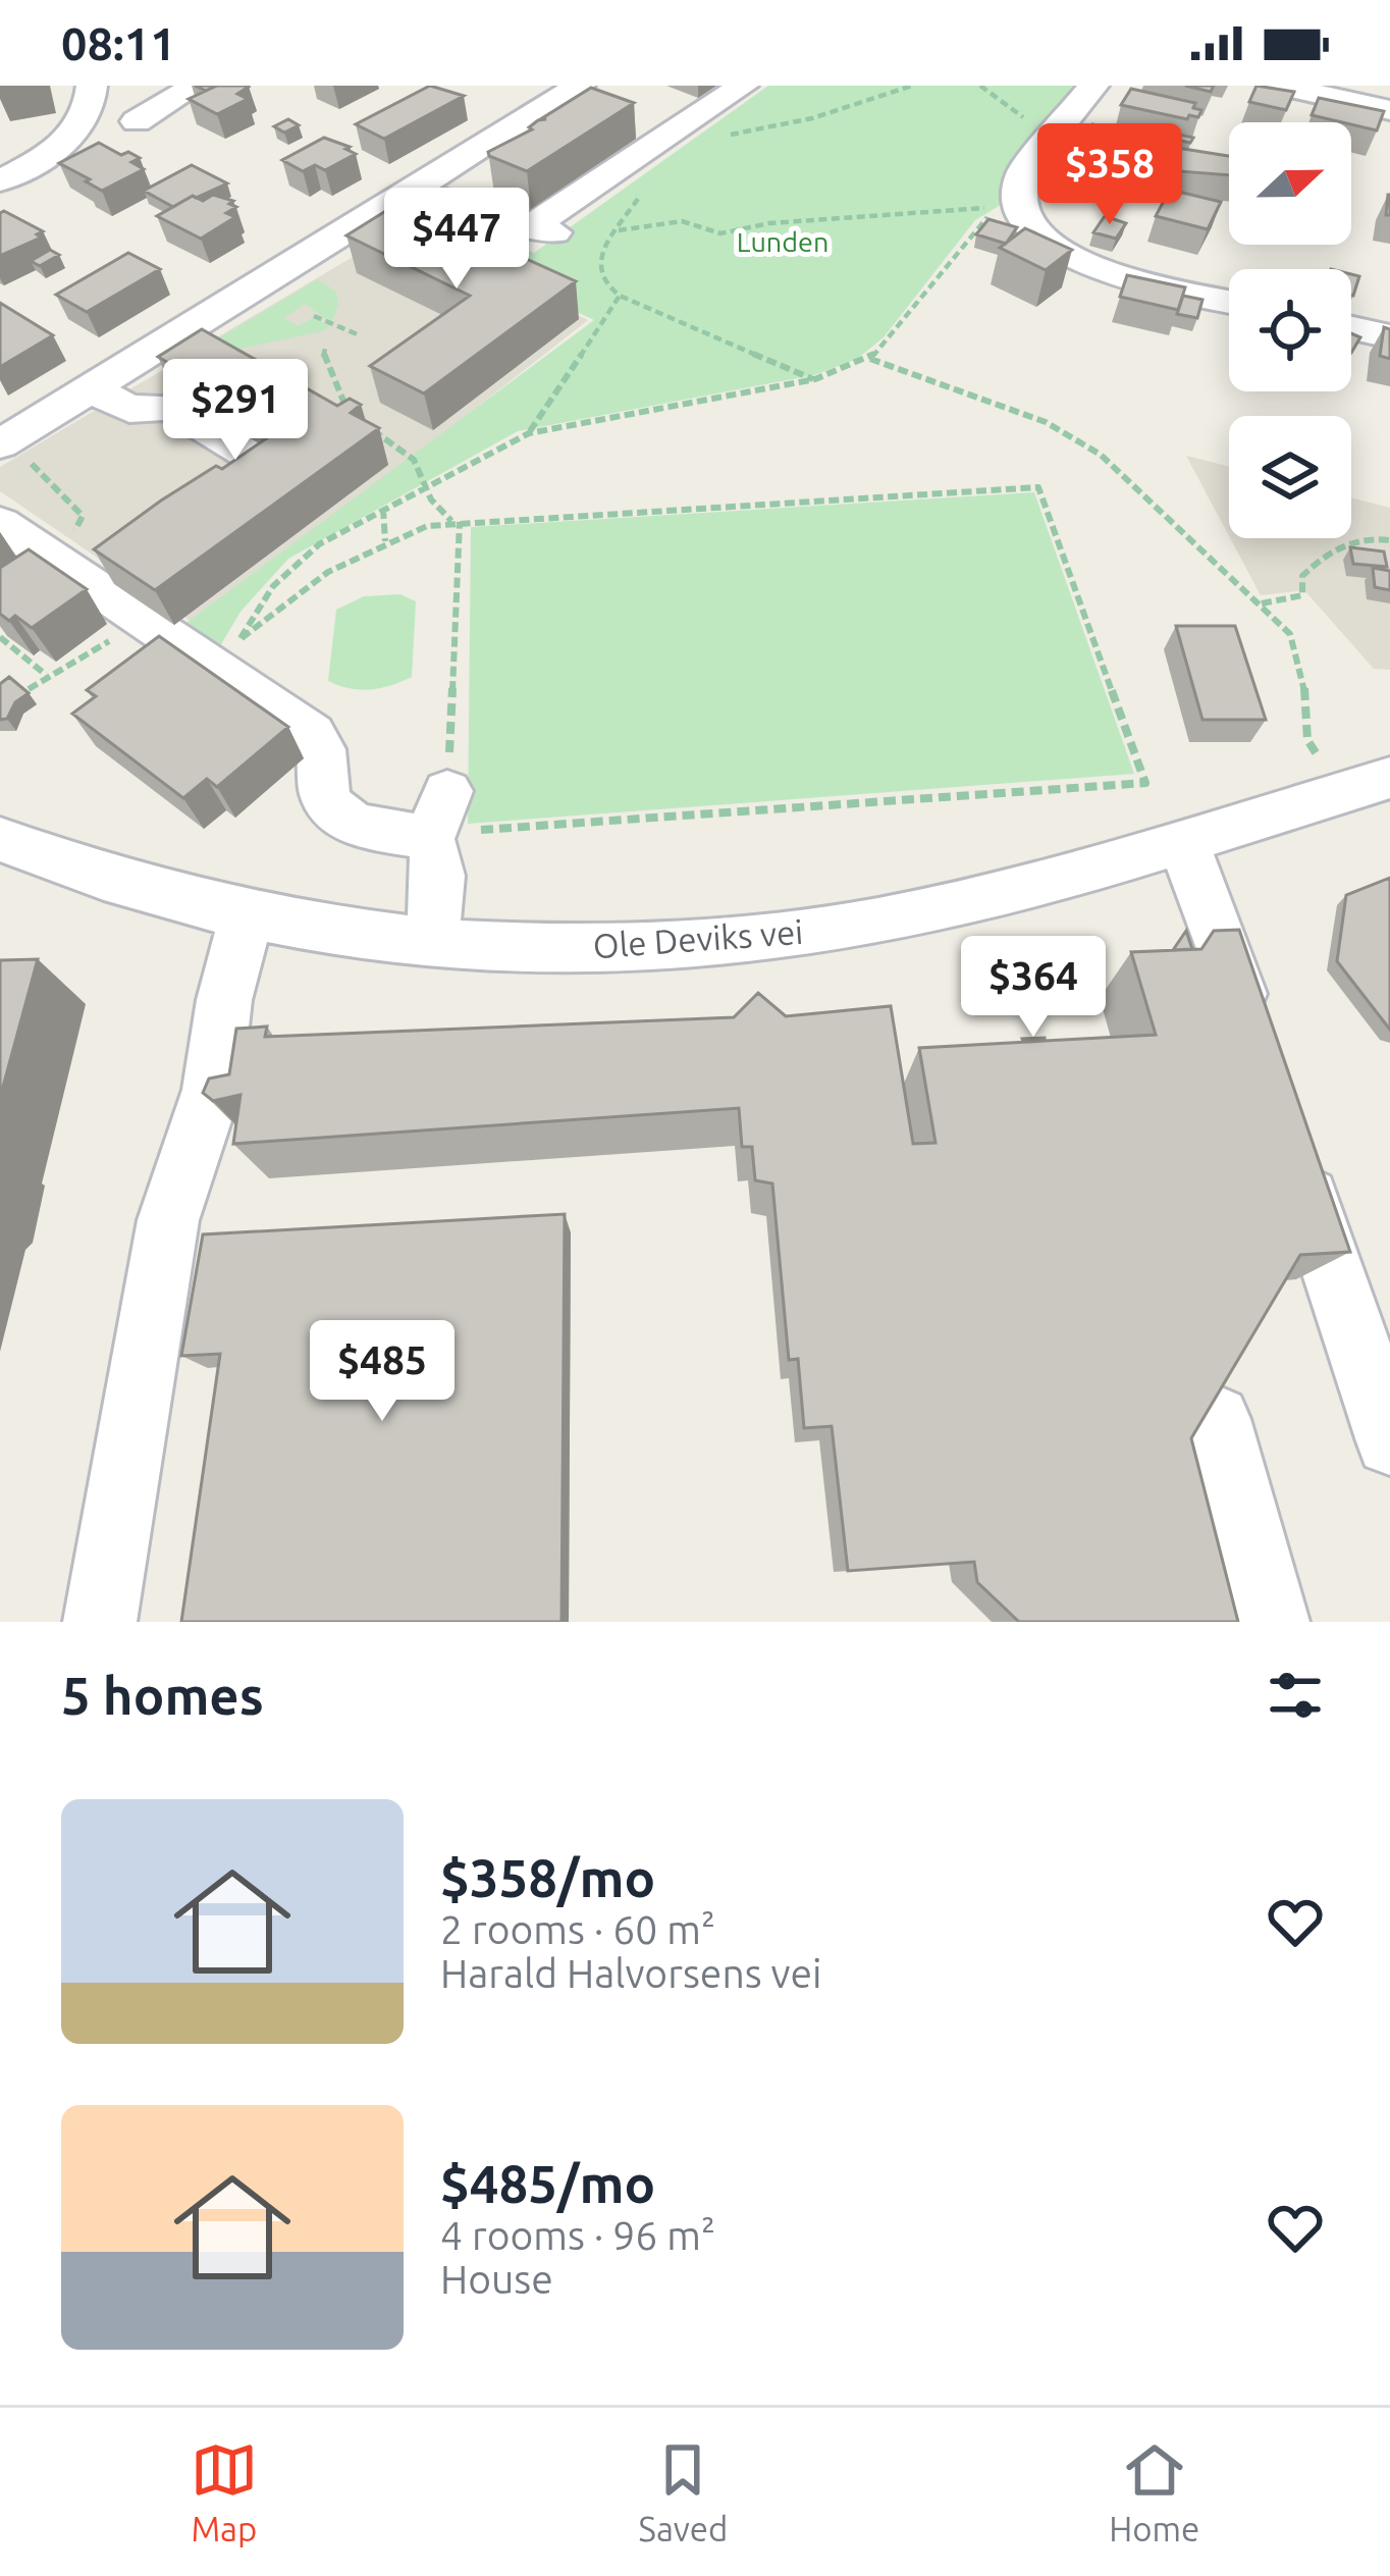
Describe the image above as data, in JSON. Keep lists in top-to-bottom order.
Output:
{
  "streets": {
    "street": ["Ole Deviks vei"]
  },
  "parks": ["Lunden"],
  "north": "right",
  "page": {
    "status": "08:11",
    "price": [
      "$358",
      "$447",
      "$291",
      "$364",
      "$485"
    ],
    "heading": "5 homes",
    "list": [
      {
        "name": "$358/mo",
        "note": "2 rooms · 60 m² · Harald Halvorsens vei"
      },
      {
        "name": "$485/mo",
        "note": "4 rooms · 96 m² · House"
      }
    ],
    "tabs": ["Map", "Saved", "Home"]
  }
}
